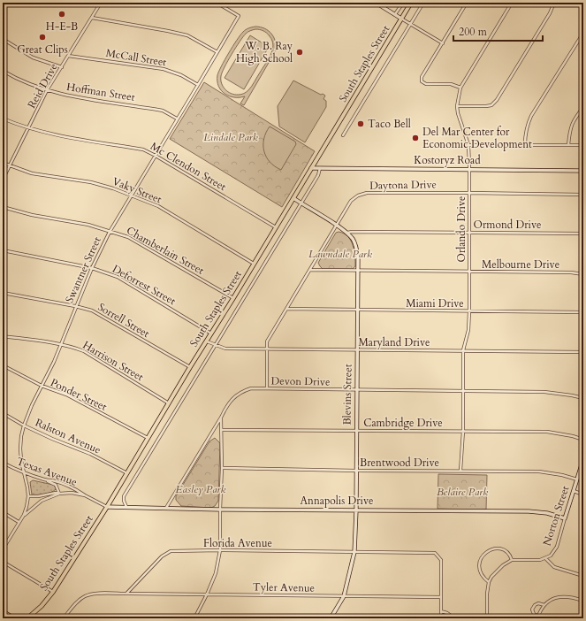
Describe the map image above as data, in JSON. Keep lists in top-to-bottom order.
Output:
{
  "streets": {
    "main road": ["South Staples Street"],
    "street": [
      "McCall Street",
      "Reid Drive",
      "Hoffman Street",
      "Kostoryz Road",
      "Mc Clendon Street",
      "Daytona Drive",
      "Vaky Street",
      "Ormond Drive",
      "Orlando Drive",
      "Chamberlain Street",
      "Melbourne Drive",
      "Swantner Street",
      "Deforrest Street",
      "Miami Drive",
      "Sorrell Street",
      "Maryland Drive",
      "Harrison Street",
      "Devon Drive",
      "Ponder Street",
      "Blevins Street",
      "Cambridge Drive",
      "Ralston Avenue",
      "Brentwood Drive",
      "Texas Avenue",
      "Annapolis Drive",
      "Norton Street",
      "Florida Avenue",
      "Tyler Avenue"
    ]
  },
  "crossings": [
    ["McCall Street", "Reid Drive"],
    ["McCall Street", "Swantner Street"],
    ["South Staples Street", "Kostoryz Road"],
    ["South Staples Street", "Mc Clendon Street"],
    ["South Staples Street", "Vaky Street"],
    ["South Staples Street", "Chamberlain Street"],
    ["South Staples Street", "Deforrest Street"],
    ["South Staples Street", "Sorrell Street"],
    ["South Staples Street", "Maryland Drive"],
    ["South Staples Street", "Harrison Street"],
    ["South Staples Street", "Ponder Street"],
    ["South Staples Street", "Blevins Street"],
    ["South Staples Street", "Ralston Avenue"],
    ["South Staples Street", "Texas Avenue"],
    ["South Staples Street", "Annapolis Drive"],
    ["Reid Drive", "Hoffman Street"],
    ["Reid Drive", "Mc Clendon Street"],
    ["Reid Drive", "Vaky Street"],
    ["Hoffman Street", "Swantner Street"],
    ["Kostoryz Road", "Orlando Drive"],
    ["Mc Clendon Street", "Swantner Street"],
    ["Daytona Drive", "Orlando Drive"],
    ["Daytona Drive", "Melbourne Drive"],
    ["Daytona Drive", "Miami Drive"],
    ["Daytona Drive", "Maryland Drive"],
    ["Daytona Drive", "Devon Drive"],
    ["Daytona Drive", "Blevins Street"],
    ["Vaky Street", "Swantner Street"],
    ["Ormond Drive", "Orlando Drive"],
    ["Ormond Drive", "Blevins Street"],
    ["Orlando Drive", "Melbourne Drive"],
    ["Orlando Drive", "Miami Drive"],
    ["Orlando Drive", "Maryland Drive"],
    ["Orlando Drive", "Devon Drive"],
    ["Orlando Drive", "Cambridge Drive"],
    ["Orlando Drive", "Brentwood Drive"],
    ["Chamberlain Street", "Swantner Street"],
    ["Melbourne Drive", "Blevins Street"],
    ["Swantner Street", "Deforrest Street"],
    ["Swantner Street", "Sorrell Street"],
    ["Swantner Street", "Harrison Street"],
    ["Swantner Street", "Ponder Street"],
    ["Swantner Street", "Ralston Avenue"],
    ["Swantner Street", "Texas Avenue"],
    ["Miami Drive", "Blevins Street"],
    ["Maryland Drive", "Blevins Street"],
    ["Devon Drive", "Blevins Street"],
    ["Devon Drive", "Annapolis Drive"],
    ["Blevins Street", "Cambridge Drive"],
    ["Blevins Street", "Brentwood Drive"],
    ["Blevins Street", "Annapolis Drive"],
    ["Blevins Street", "Florida Avenue"],
    ["Blevins Street", "Tyler Avenue"],
    ["Brentwood Drive", "Norton Street"],
    ["Texas Avenue", "Annapolis Drive"],
    ["Annapolis Drive", "Norton Street"],
    ["Florida Avenue", "Tyler Avenue"]
  ],
  "parks": [
    "Lindale Park",
    "Lawndale Park",
    "Easley Park",
    "Belaire Park"
  ],
  "places": [
    "H-E-B",
    "Great Clips",
    "W. B. Ray High School",
    "Taco Bell",
    "Del Mar Center for Economic Development"
  ],
  "scale_bar": "200 m"
}
